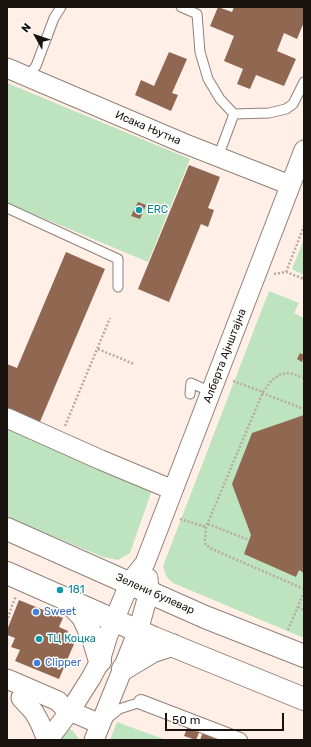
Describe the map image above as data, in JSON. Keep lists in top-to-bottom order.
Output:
{
  "streets": {
    "street": ["Исака Њутна", "Алберта Ајнштајна", "Зелени булевар"]
  },
  "crossings": [
    ["Исака Њутна", "Алберта Ајнштајна"]
  ],
  "places": [
    "ERC",
    "181",
    "Sweet",
    "ТЦ Коцка",
    "Clipper"
  ],
  "scale_bar": "50 m",
  "north": "top left"
}
